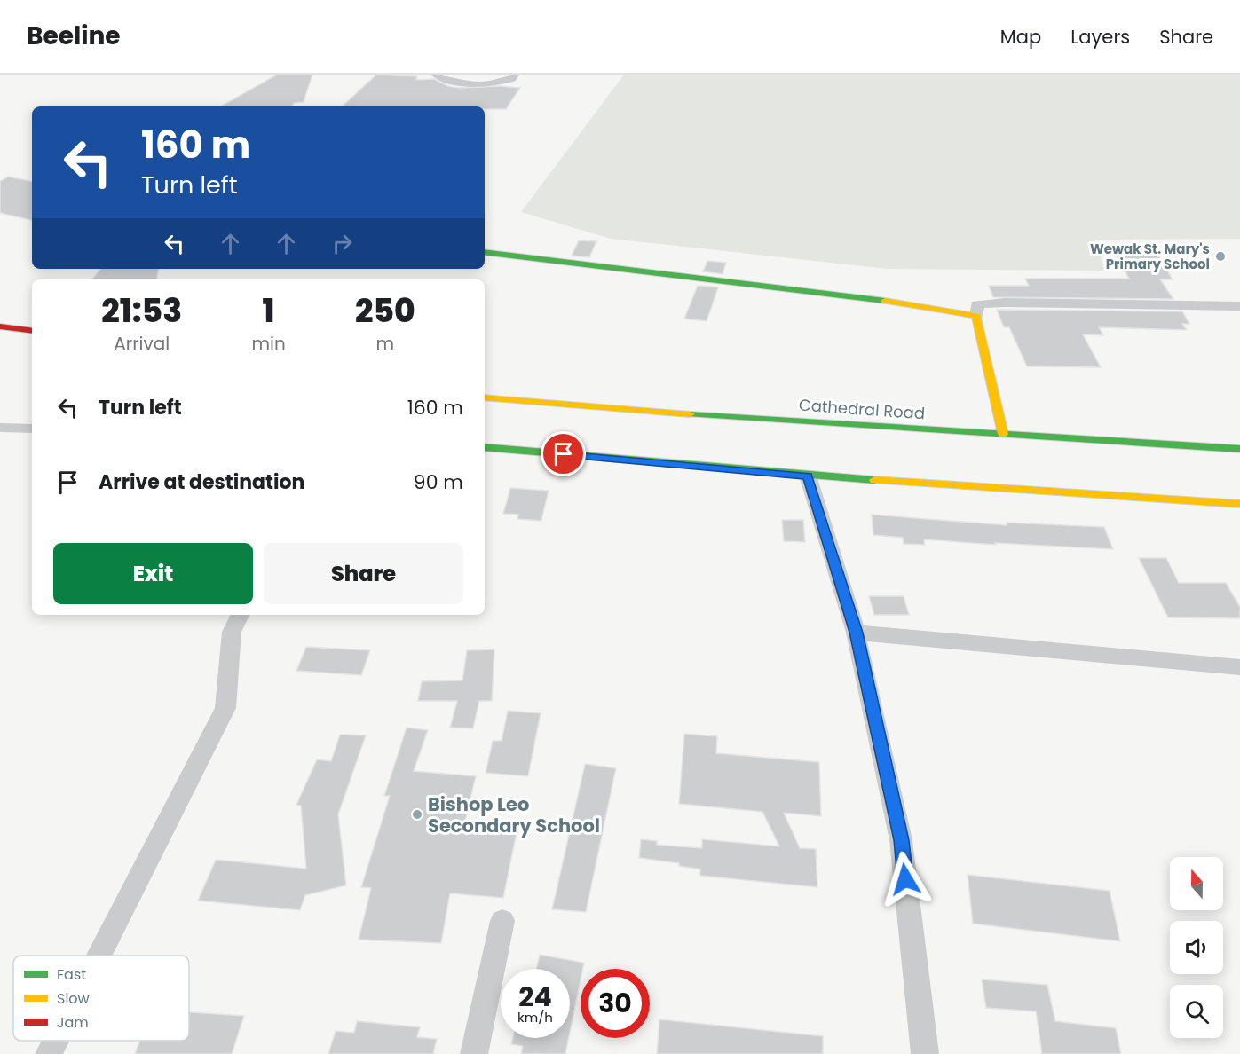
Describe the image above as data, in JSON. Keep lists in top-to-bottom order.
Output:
{
  "streets": {
    "street": ["Cathedral Road"]
  },
  "places": ["Wewak St. Mary's Primary School", "Bishop Leo Secondary School"],
  "legend": ["Fast", "Slow", "Jam"],
  "north": "top",
  "page": {
    "header": "Beeline",
    "nav": ["Map", "Layers", "Share"],
    "turn": ["160 m", "Turn left"],
    "eta": [
      "21:53",
      "Arrival",
      "1",
      "min",
      "250",
      "m"
    ],
    "list": [
      {
        "name": "Turn left",
        "value": "160 m"
      },
      {
        "name": "Arrive at destination",
        "value": "90 m"
      }
    ],
    "buttons": ["Exit", "Share"],
    "speed": "24 km/h",
    "limit": "30"
  }
}
